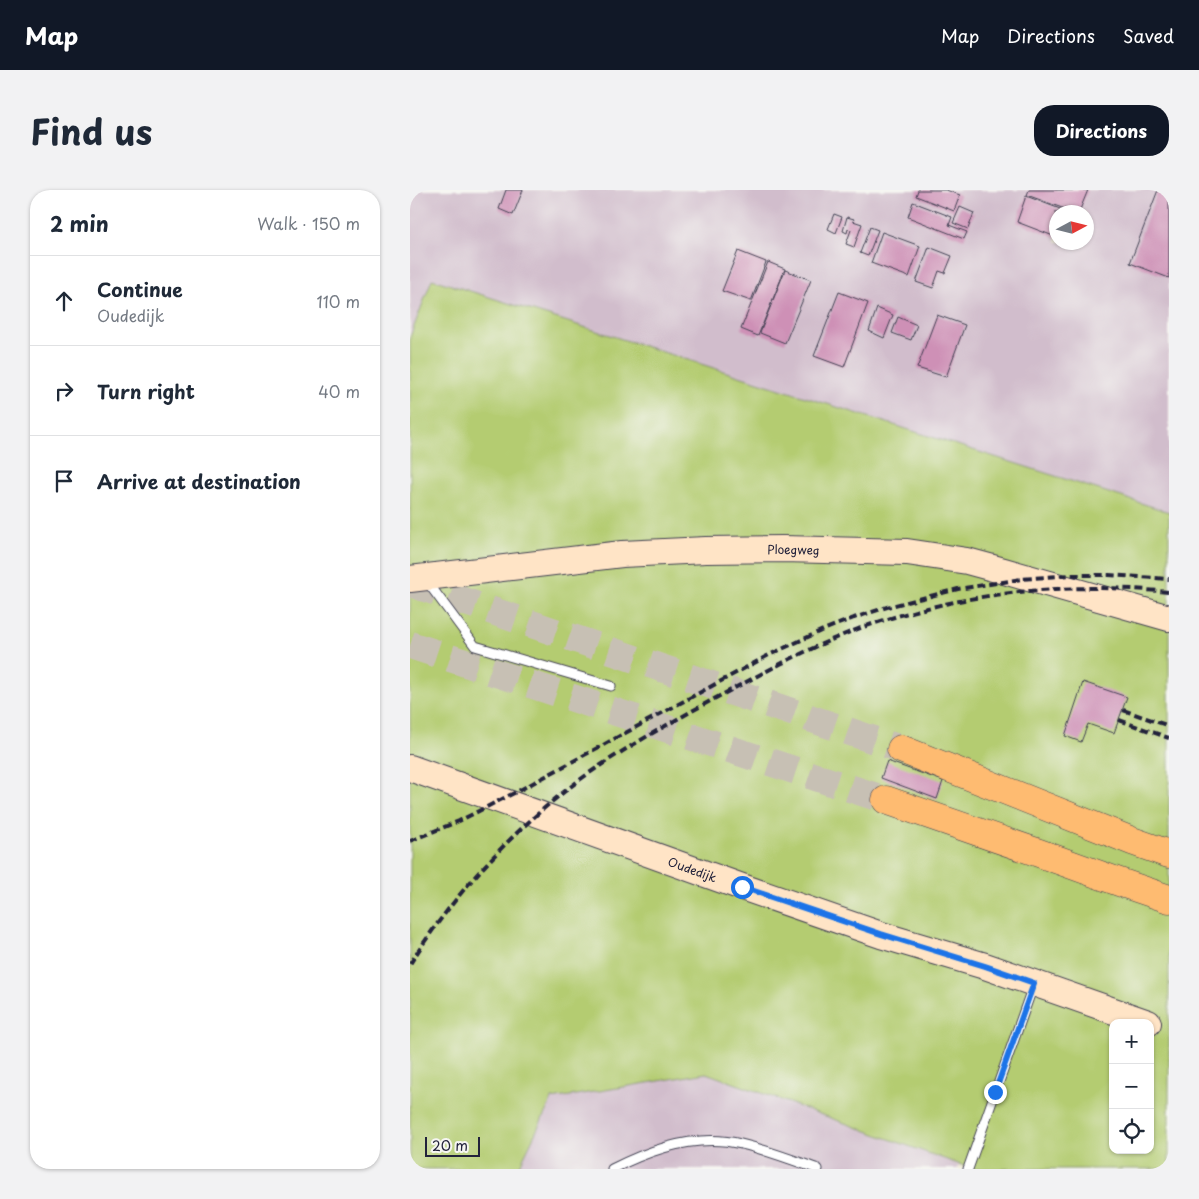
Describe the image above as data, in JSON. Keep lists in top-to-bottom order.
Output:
{
  "streets": {
    "street": ["Ploegweg", "Oudedijk"]
  },
  "scale_bar": "20 m",
  "north": "right",
  "page": {
    "header": "Map",
    "nav": ["Map", "Directions", "Saved"],
    "title": "Find us",
    "buttons": "Directions",
    "heading": ["2 min", "Walk · 150 m"],
    "list": [
      ["Continue", "Oudedijk", "110 m"],
      ["Turn right", "40 m"],
      "Arrive at destination"
    ],
    "map_buttons": ["+", "−"],
    "scale": "20 m"
  }
}
